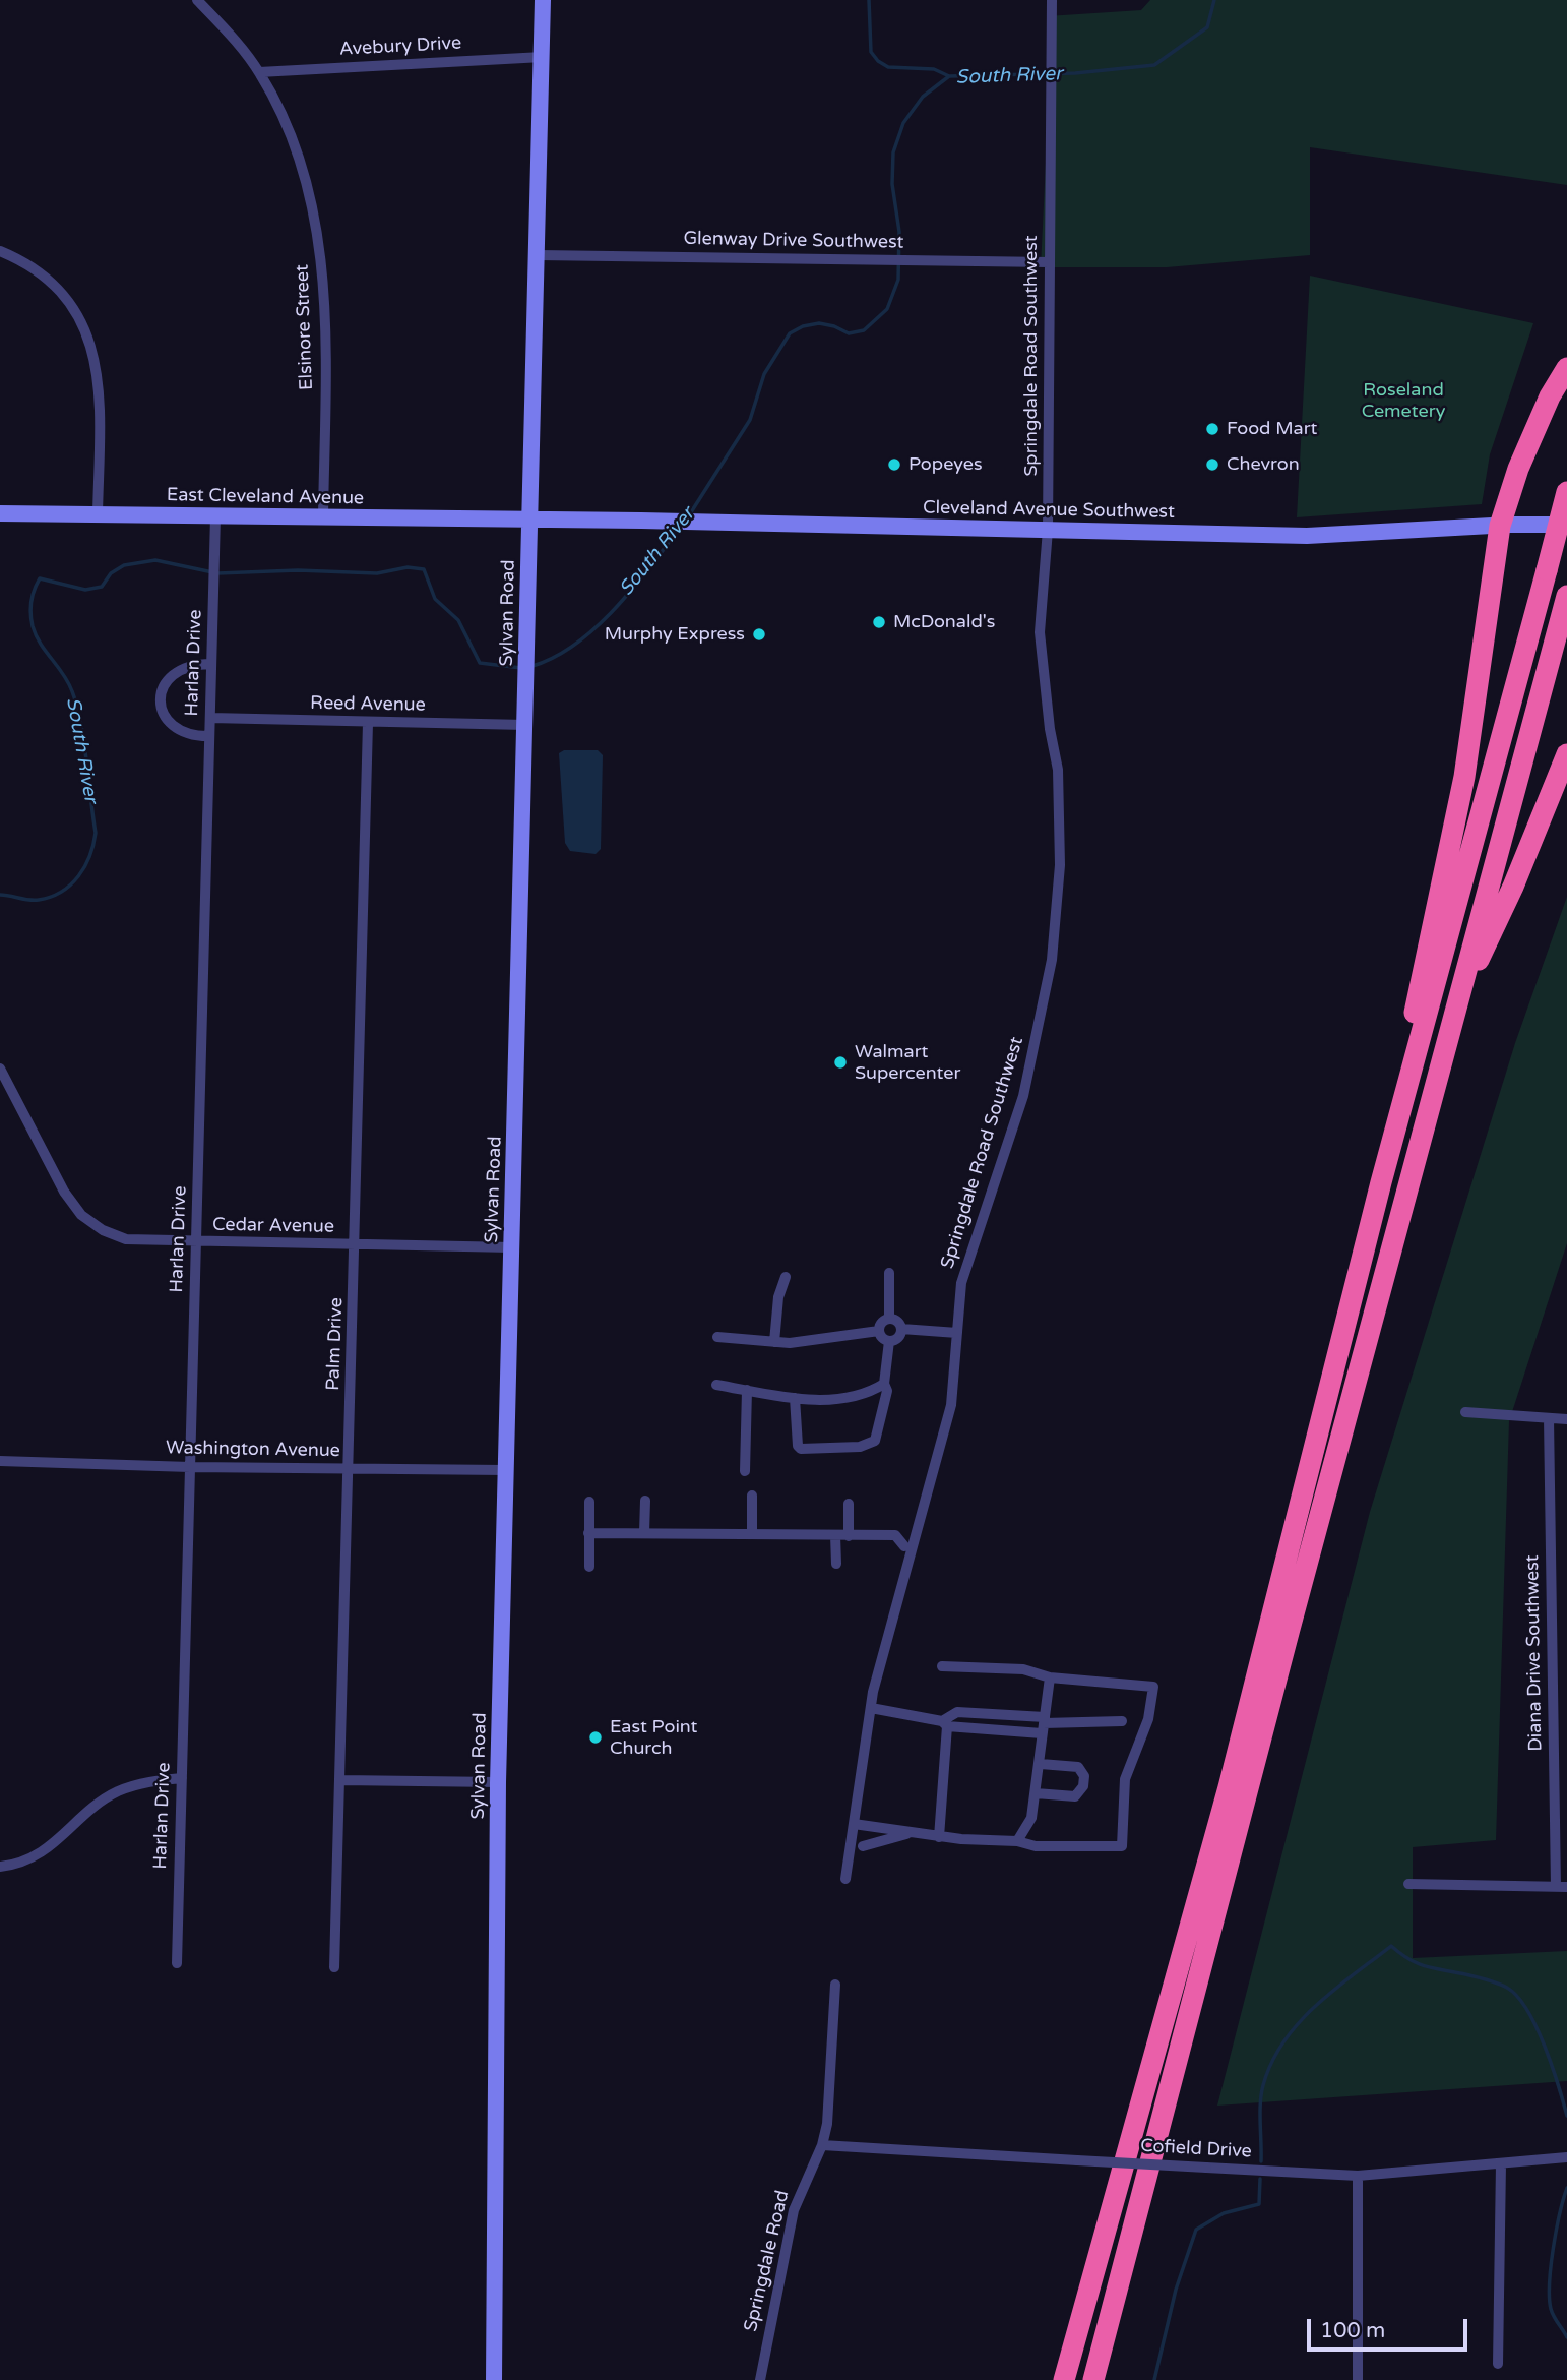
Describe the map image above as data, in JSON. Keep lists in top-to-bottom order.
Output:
{
  "streets": {
    "main road": ["East Cleveland Avenue", "Cleveland Avenue Southwest", "Sylvan Road"],
    "street": [
      "Avebury Drive",
      "Glenway Drive Southwest",
      "Elsinore Street",
      "Springdale Road Southwest",
      "Harlan Drive",
      "Reed Avenue",
      "Cedar Avenue",
      "Palm Drive",
      "Washington Avenue",
      "Diana Drive Southwest",
      "Cofield Drive",
      "Springdale Road"
    ]
  },
  "crossings": [
    ["Avebury Drive", "Elsinore Street"],
    ["Avebury Drive", "Sylvan Road"],
    ["Glenway Drive Southwest", "Springdale Road Southwest"],
    ["Glenway Drive Southwest", "Sylvan Road"],
    ["Elsinore Street", "East Cleveland Avenue"],
    ["Springdale Road Southwest", "Cleveland Avenue Southwest"],
    ["East Cleveland Avenue", "Cleveland Avenue Southwest"],
    ["East Cleveland Avenue", "Sylvan Road"],
    ["East Cleveland Avenue", "Harlan Drive"],
    ["Cleveland Avenue Southwest", "Sylvan Road"],
    ["Sylvan Road", "Reed Avenue"],
    ["Sylvan Road", "Cedar Avenue"],
    ["Sylvan Road", "Washington Avenue"],
    ["Harlan Drive", "Reed Avenue"],
    ["Harlan Drive", "Cedar Avenue"],
    ["Harlan Drive", "Washington Avenue"],
    ["Reed Avenue", "Palm Drive"],
    ["Cedar Avenue", "Palm Drive"],
    ["Palm Drive", "Washington Avenue"],
    ["Cofield Drive", "Springdale Road"]
  ],
  "water": ["South River"],
  "parks": ["Roseland Cemetery"],
  "places": [
    "Food Mart",
    "Popeyes",
    "Chevron",
    "McDonald's",
    "Murphy Express",
    "Walmart Supercenter",
    "East Point Church"
  ],
  "scale_bar": "100 m"
}
